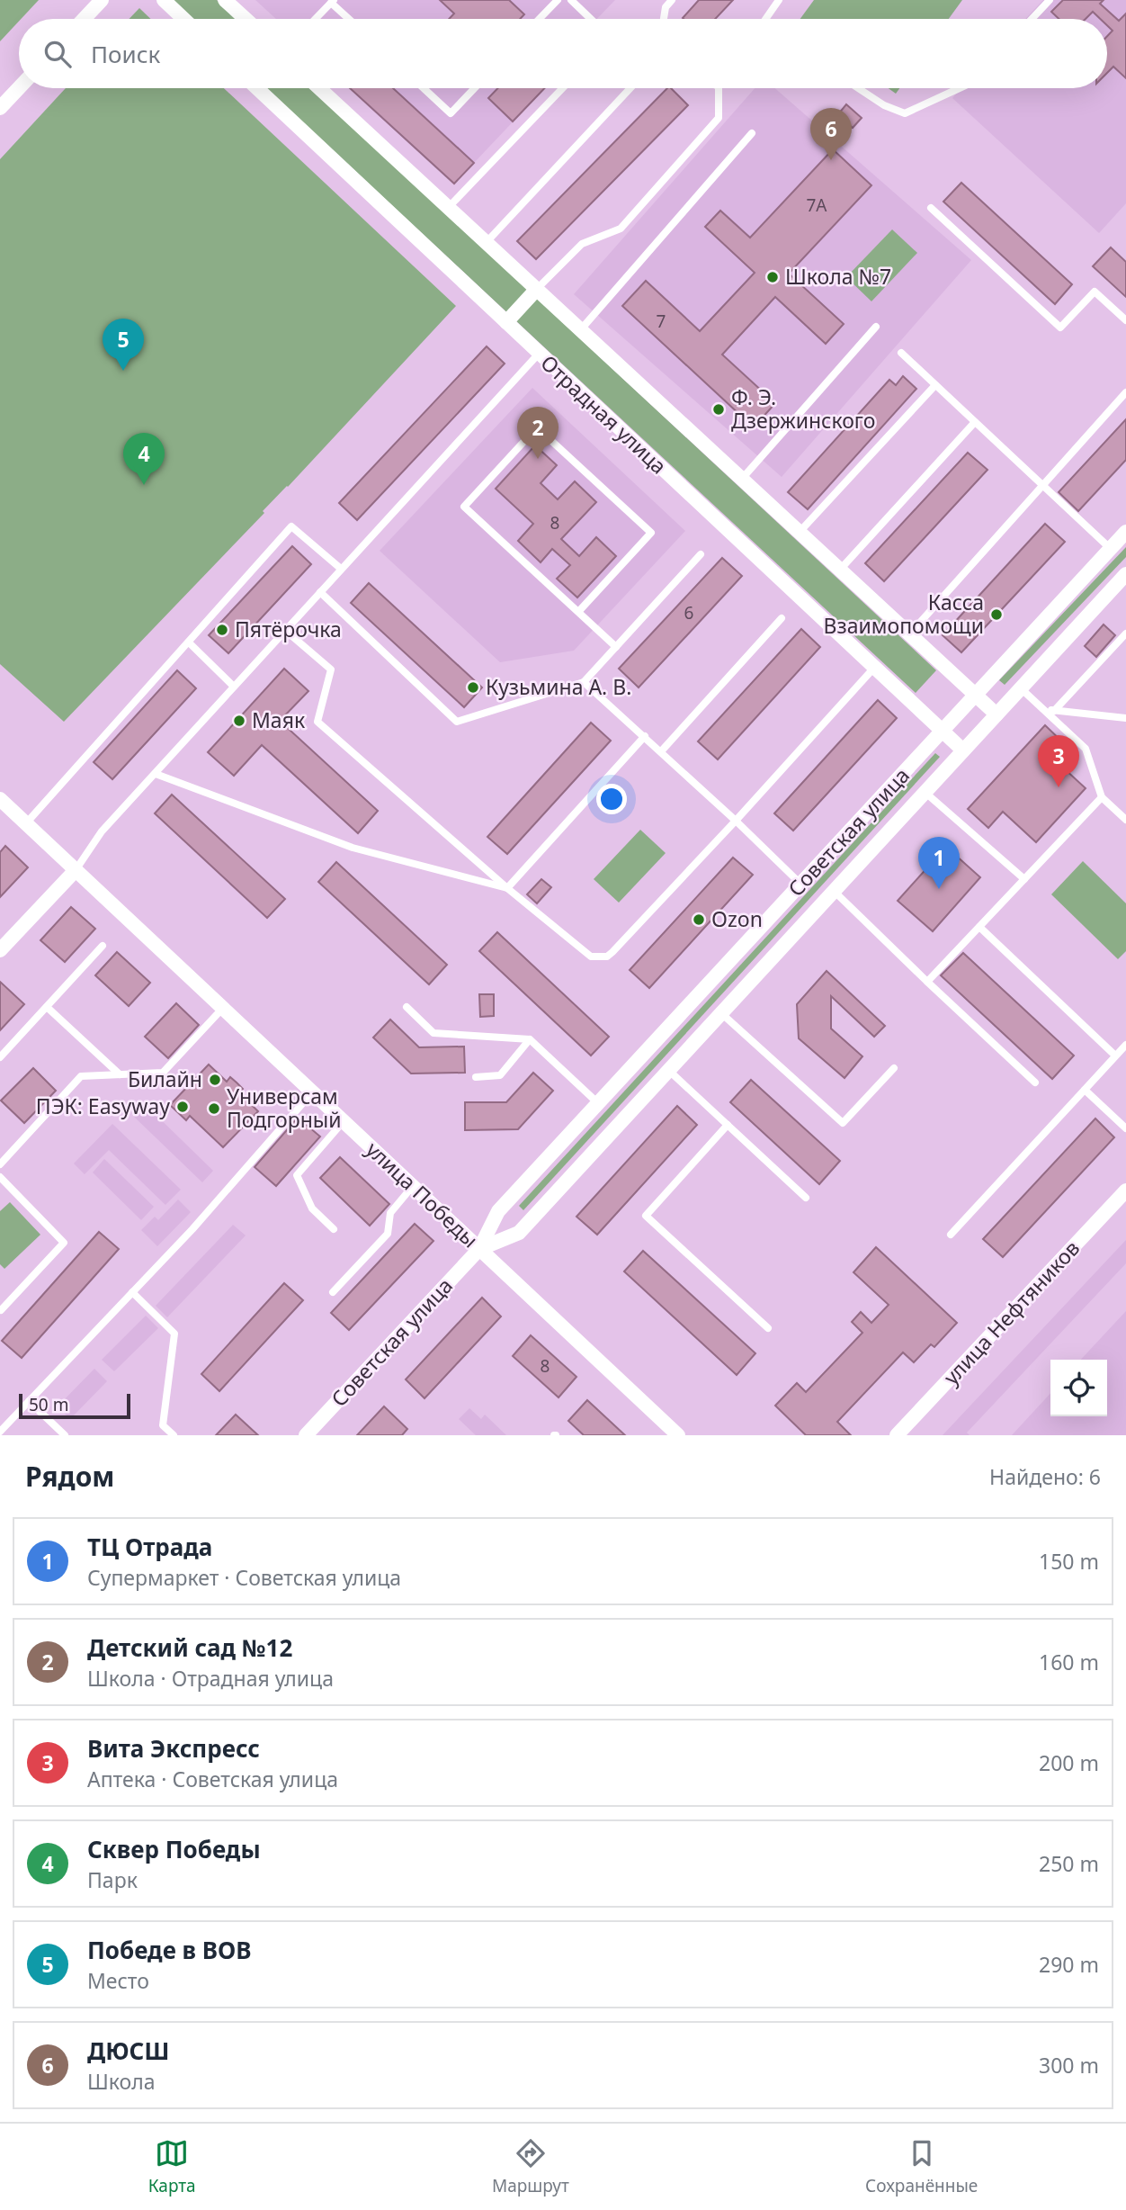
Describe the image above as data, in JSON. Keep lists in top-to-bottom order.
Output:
{
  "streets": {
    "street": [
      "Отрадная улица",
      "Советская улица",
      "улица Победы",
      "улица Нефтяников"
    ]
  },
  "crossings": [
    ["Отрадная улица", "Советская улица"],
    ["Советская улица", "улица Победы"]
  ],
  "places": [
    "Школа №7",
    "Ф. Э. Дзержинского",
    "Касса Взаимопомощи",
    "Пятёрочка",
    "Кузьмина А. В.",
    "Маяк",
    "Ozon",
    "Билайн",
    "ПЭК: Easyway",
    "Универсам Подгорный"
  ],
  "house_numbers": [
    "7А",
    "7",
    "8",
    "6",
    "8"
  ],
  "scale_bar": "50 m",
  "page": {
    "search": "Поиск",
    "pins": [
      "6",
      "5",
      "2",
      "4",
      "3",
      "1"
    ],
    "scale": "50 m",
    "heading": ["Рядом", "Найдено: 6"],
    "list": [
      {
        "mark": "1",
        "name": "ТЦ Отрада",
        "note": "Супермаркет · Советская улица",
        "value": "150 m"
      },
      {
        "mark": "2",
        "name": "Детский сад №12",
        "note": "Школа · Отрадная улица",
        "value": "160 m"
      },
      {
        "mark": "3",
        "name": "Вита Экспресс",
        "note": "Аптека · Советская улица",
        "value": "200 m"
      },
      {
        "mark": "4",
        "name": "Сквер Победы",
        "note": "Парк",
        "value": "250 m"
      },
      {
        "mark": "5",
        "name": "Победе в ВОВ",
        "note": "Место",
        "value": "290 m"
      },
      {
        "mark": "6",
        "name": "ДЮСШ",
        "note": "Школа",
        "value": "300 m"
      }
    ],
    "nav": ["Карта", "Маршрут", "Сохранённые"]
  }
}
